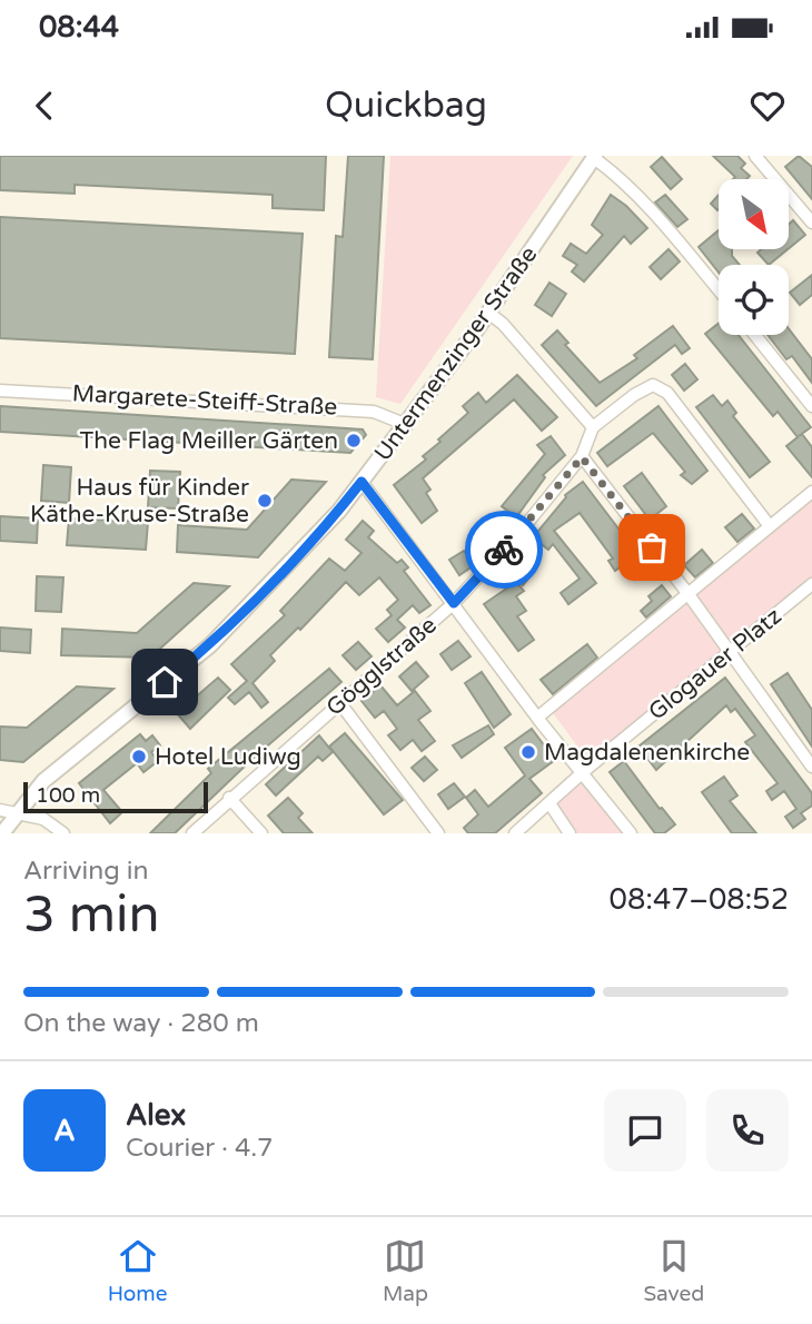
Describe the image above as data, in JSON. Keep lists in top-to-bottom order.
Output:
{
  "streets": {
    "street": [
      "Untermenzinger Straße",
      "Margarete-Steiff-Straße",
      "Glogauer Platz",
      "Gögglstraße"
    ]
  },
  "crossings": [
    ["Untermenzinger Straße", "Margarete-Steiff-Straße"]
  ],
  "places": [
    "The Flag Meiller Gärten",
    "Haus für Kinder Käthe-Kruse-Straße",
    "Magdalenenkirche",
    "Hotel Ludiwg"
  ],
  "scale_bar": "100 m",
  "north": "bottom right",
  "page": {
    "status": "08:44",
    "header": "Quickbag",
    "scale": "100 m",
    "heading": ["3 min", "Arriving in", "08:47–08:52"],
    "panel": ["Alex", "Courier · 4.7"],
    "bar": "On the way · 280 m",
    "round": "A",
    "tabs": ["Home", "Map", "Saved"]
  }
}
